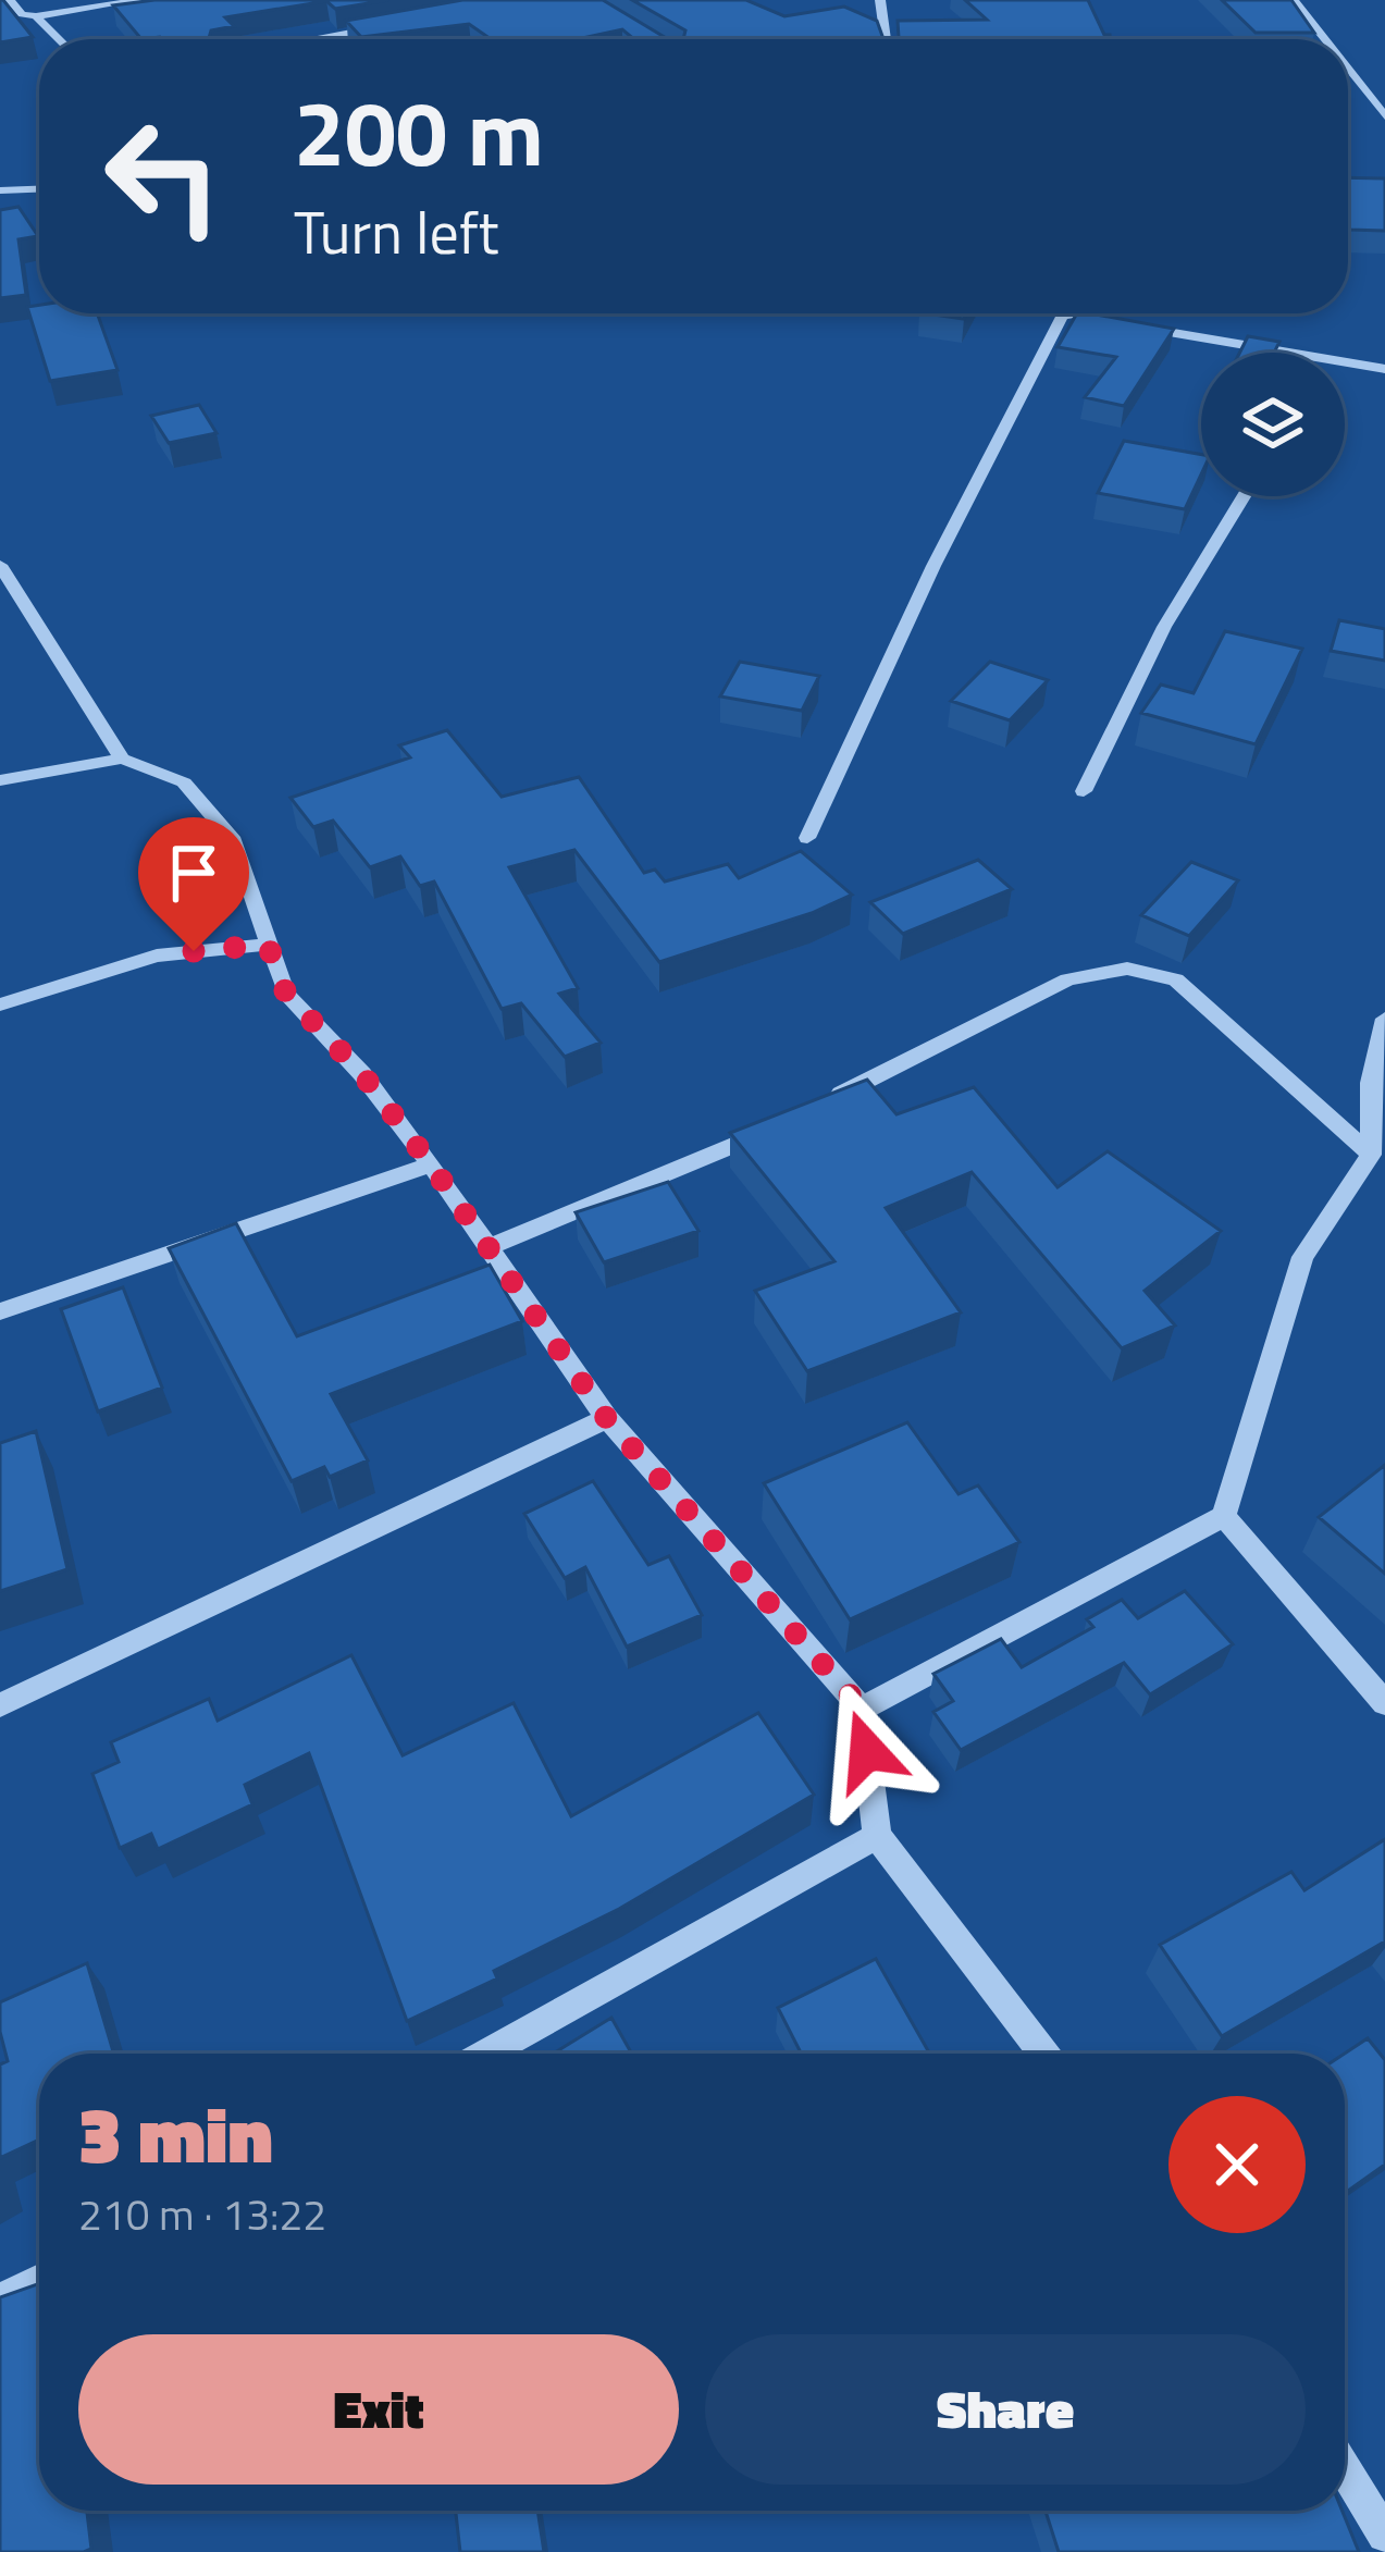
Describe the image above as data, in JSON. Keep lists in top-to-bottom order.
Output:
{
  "page": {
    "turn": ["200 m", "Turn left"],
    "heading": ["3 min", "210 m · 13:22"],
    "buttons": ["Exit", "Share"]
  }
}
